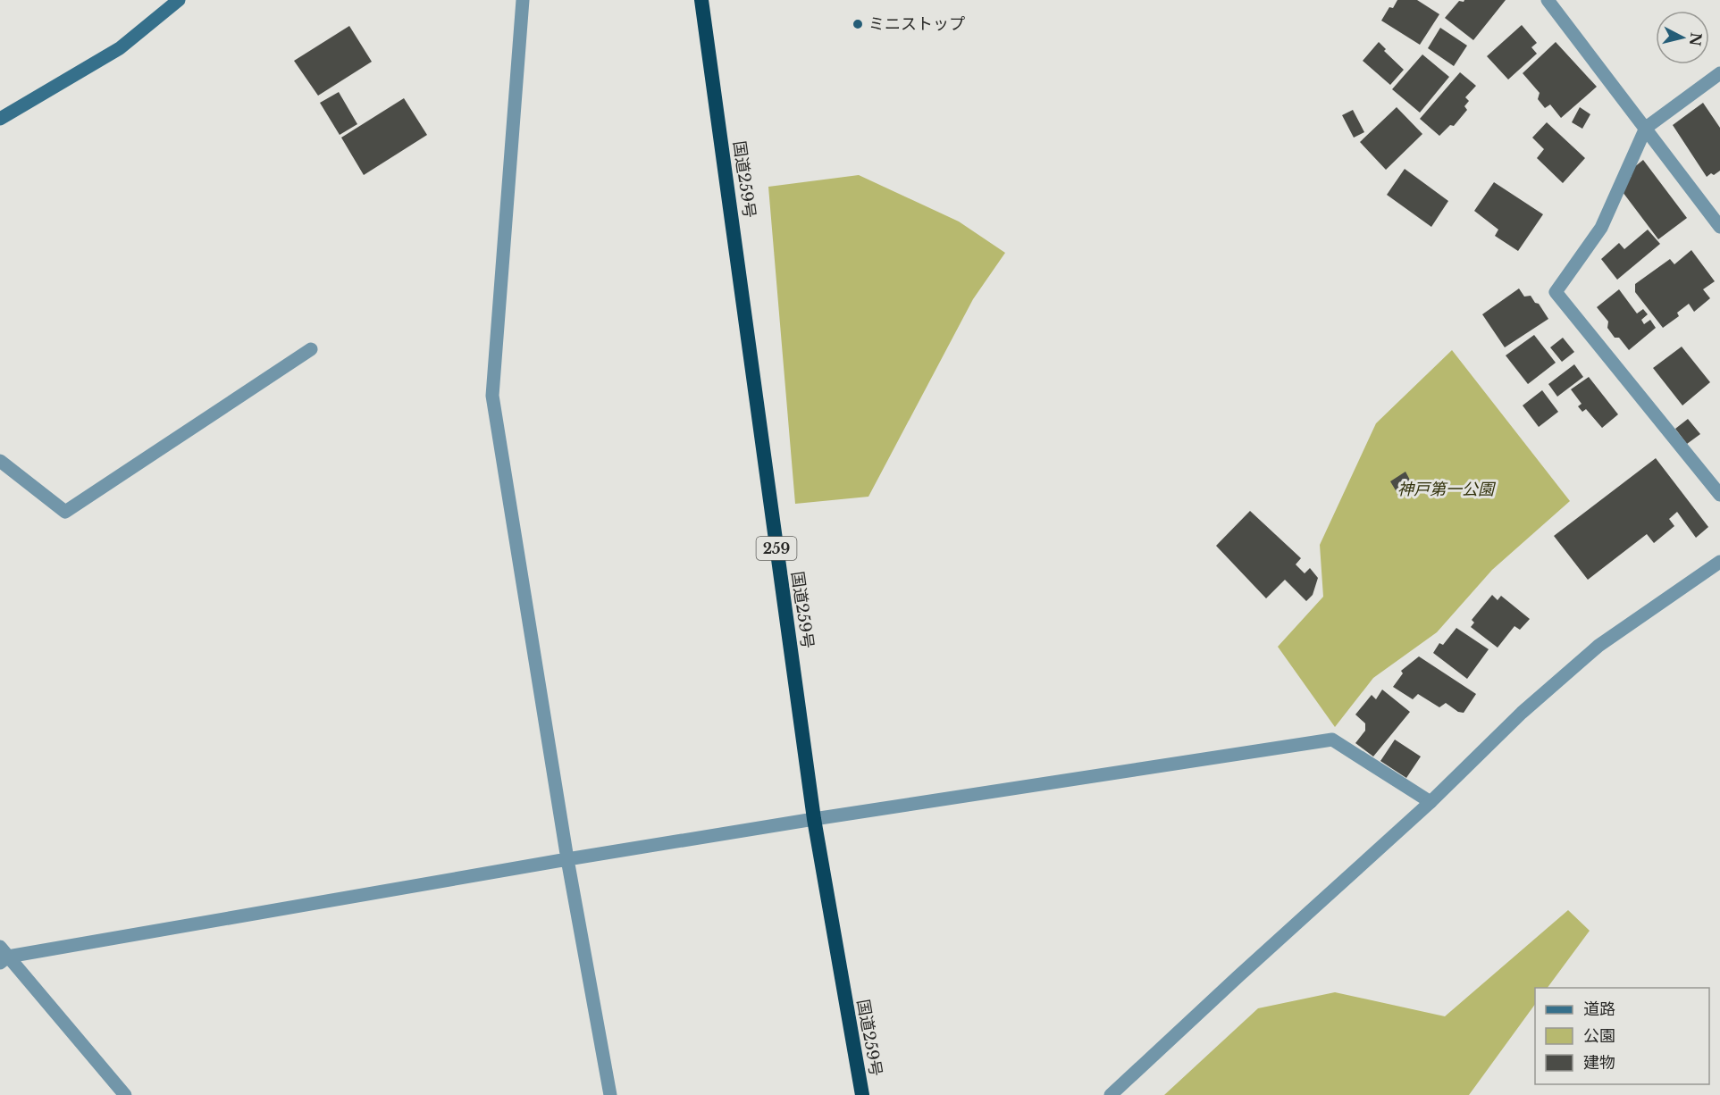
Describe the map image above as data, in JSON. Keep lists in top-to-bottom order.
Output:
{
  "streets": {
    "highway": ["国道259号", "259"]
  },
  "parks": ["神戸第一公園"],
  "places": ["ミニストップ"],
  "legend": ["道路", "公園", "建物"],
  "north": "right"
}
